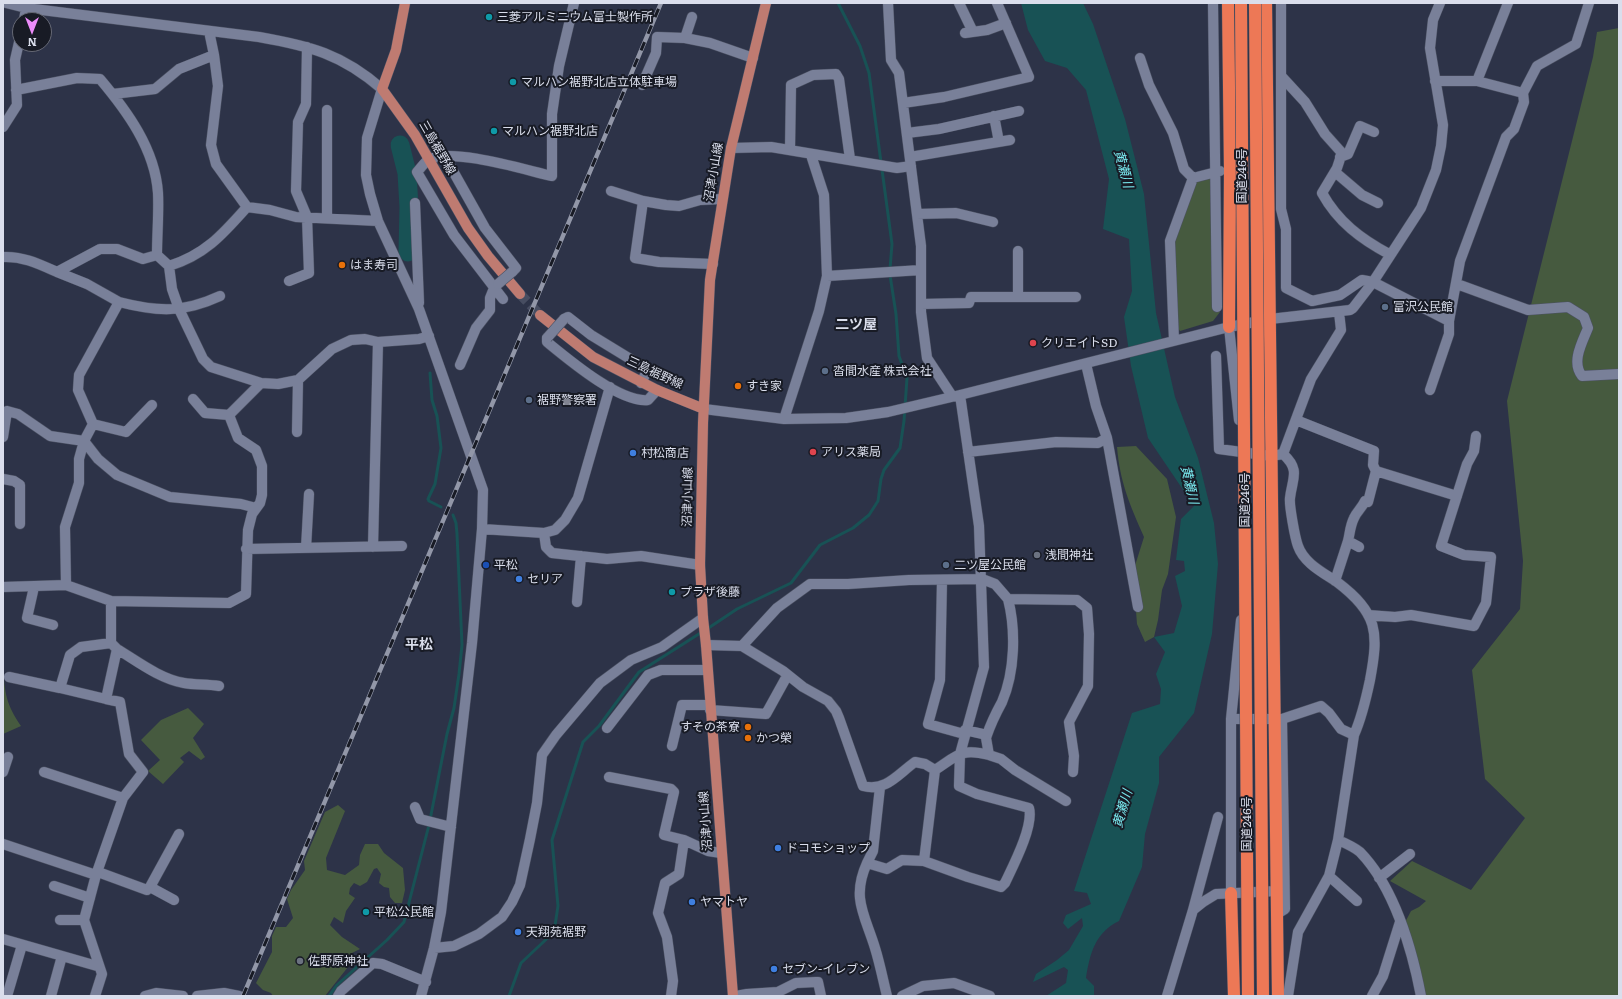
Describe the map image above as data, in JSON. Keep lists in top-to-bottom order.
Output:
{
  "streets": {
    "highway": ["国道246号"],
    "main road": ["三島裾野線", "沼津小山線"]
  },
  "crossings": [
    ["三島裾野線", "沼津小山線"]
  ],
  "districts": ["二ツ屋", "平松"],
  "water": ["黄瀬川"],
  "places": [
    "三菱アルミニウム富士製作所",
    "マルハン裾野北店立体駐車場",
    "マルハン裾野北店",
    "はま寿司",
    "富沢公民館",
    "クリエイトSD",
    "沓間水産 株式会社",
    "すき家",
    "裾野警察署",
    "アリス薬局",
    "村松商店",
    "浅間神社",
    "平松",
    "二ツ屋公民館",
    "セリア",
    "プラザ後藤",
    "すその茶寮",
    "かつ榮",
    "ドコモショップ",
    "ヤマトヤ",
    "平松公民館",
    "天翔苑裾野",
    "佐野原神社",
    "セブン-イレブン"
  ],
  "north": "bottom"
}
